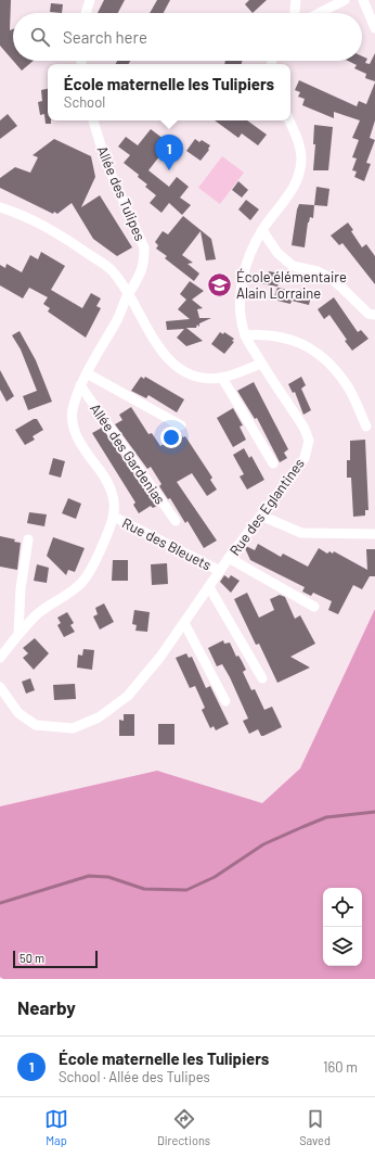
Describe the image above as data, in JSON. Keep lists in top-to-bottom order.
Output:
{
  "streets": {
    "street": [
      "Allée des Tulipes",
      "Allée des Gardenias",
      "Rue des Eglantines",
      "Rue des Bleuets"
    ]
  },
  "crossings": [
    ["Allée des Tulipes", "Allée des Gardenias"],
    ["Allée des Tulipes", "Rue des Bleuets"],
    ["Rue des Eglantines", "Rue des Bleuets"]
  ],
  "places": {
    "school or university": ["École élémentaire Alain Lorraine"]
  },
  "scale_bar": "50 m",
  "page": {
    "search": "Search here",
    "popup": ["École maternelle les Tulipiers", "School"],
    "pins": "1",
    "scale": "50 m",
    "heading": "Nearby",
    "list": [
      {
        "mark": "1",
        "name": "École maternelle les Tulipiers",
        "note": "School · Allée des Tulipes",
        "value": "160 m"
      }
    ],
    "nav": ["Map", "Directions", "Saved"]
  }
}
